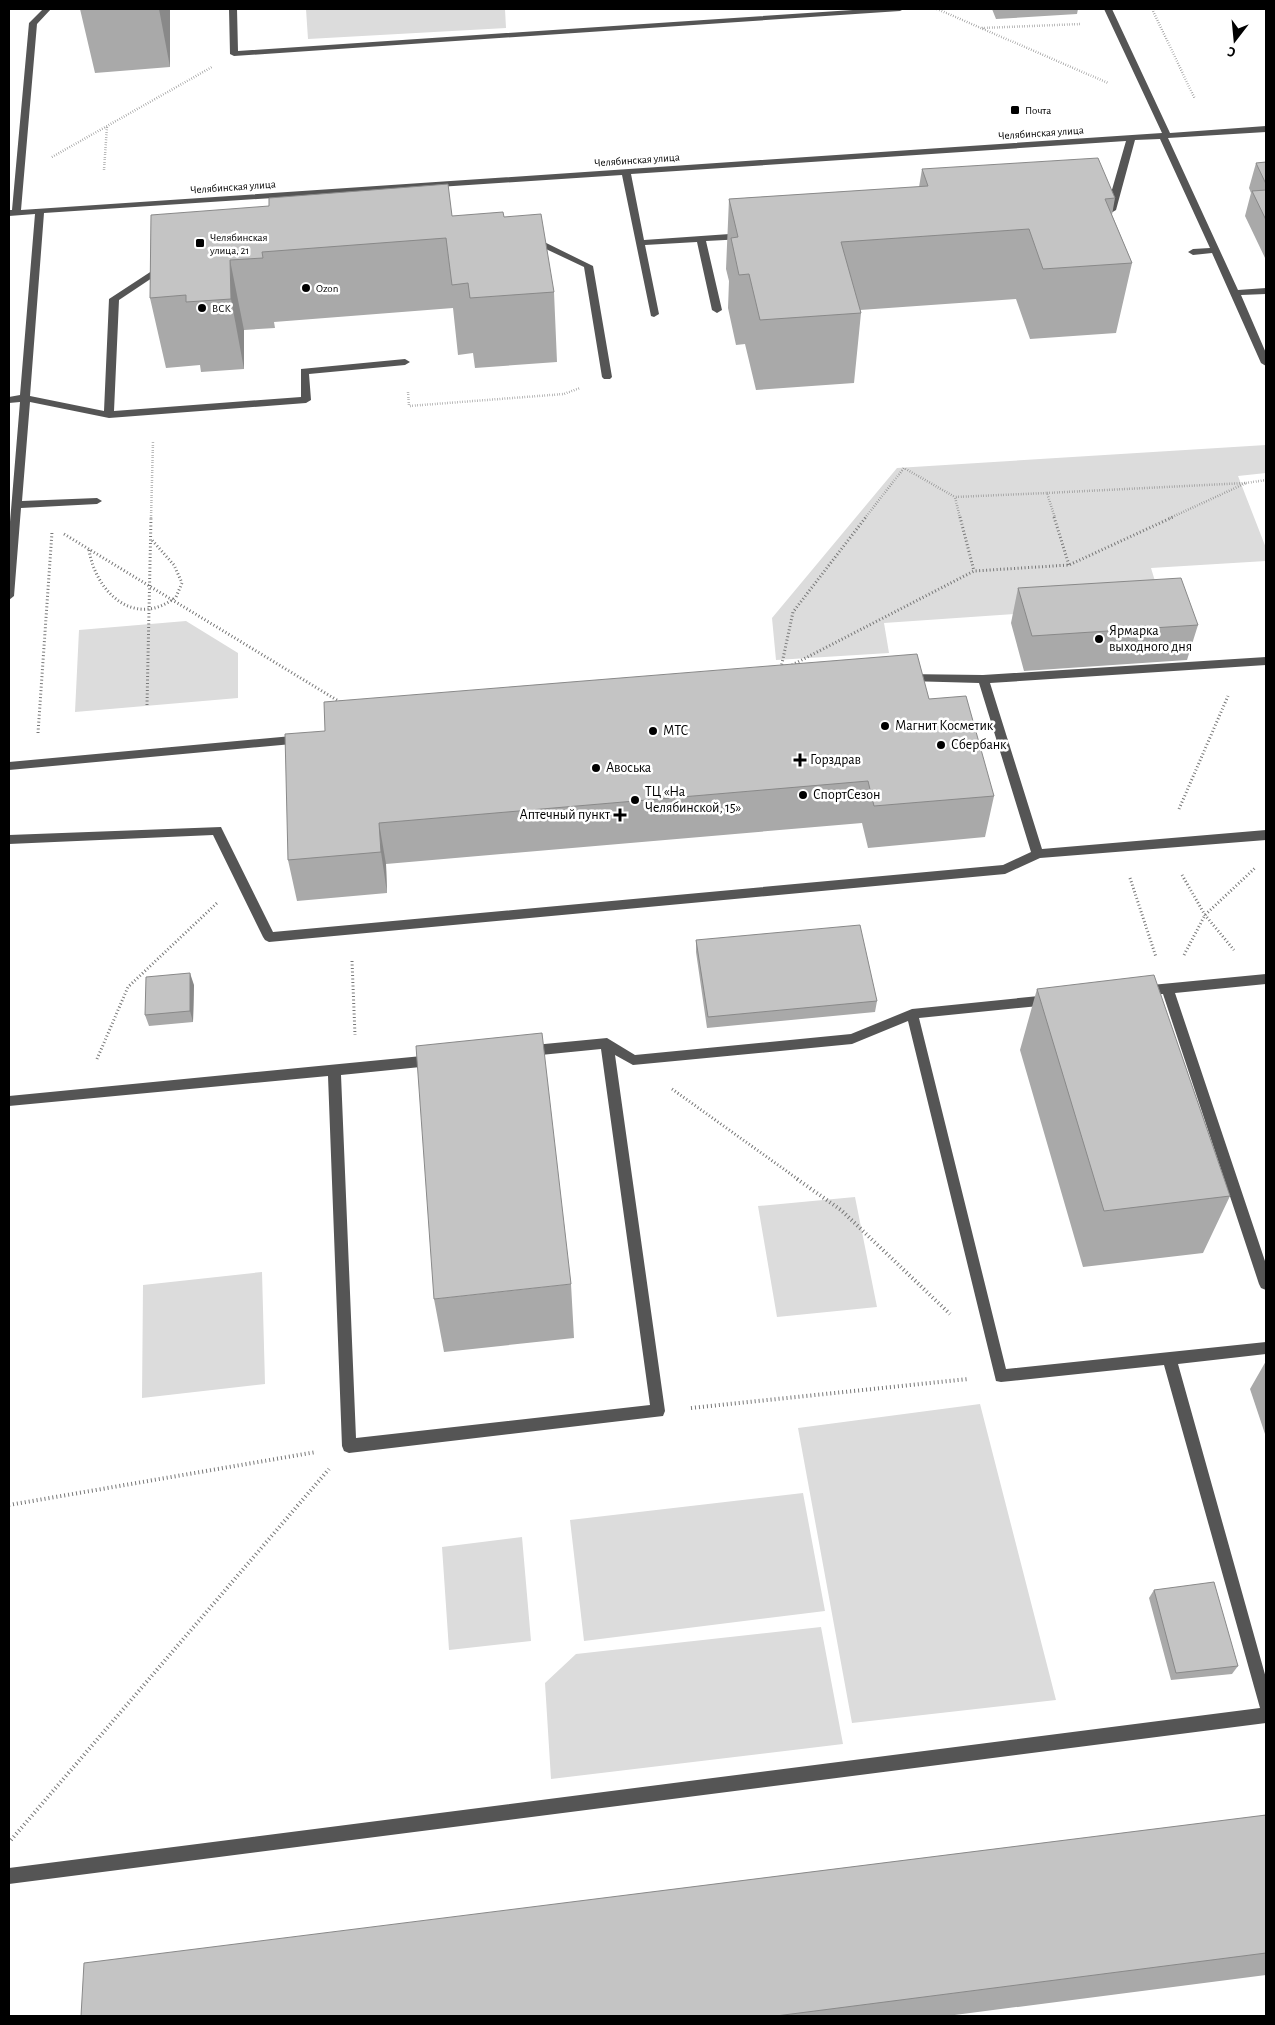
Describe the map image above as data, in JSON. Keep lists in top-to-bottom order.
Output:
{
  "streets": {
    "street": ["Челябинская улица"]
  },
  "places": {
    "transit": ["Почта", "Челябинская улица, 21"],
    "other": [
      "Ozon",
      "ВСК",
      "Ярмарка выходного дня",
      "Магнит Косметик",
      "МТС",
      "Сбербанк",
      "Авоська",
      "СпортСезон",
      "ТЦ «На Челябинской, 15»"
    ],
    "health": ["Горздрав", "Аптечный пункт"]
  },
  "north": "bottom"
}
